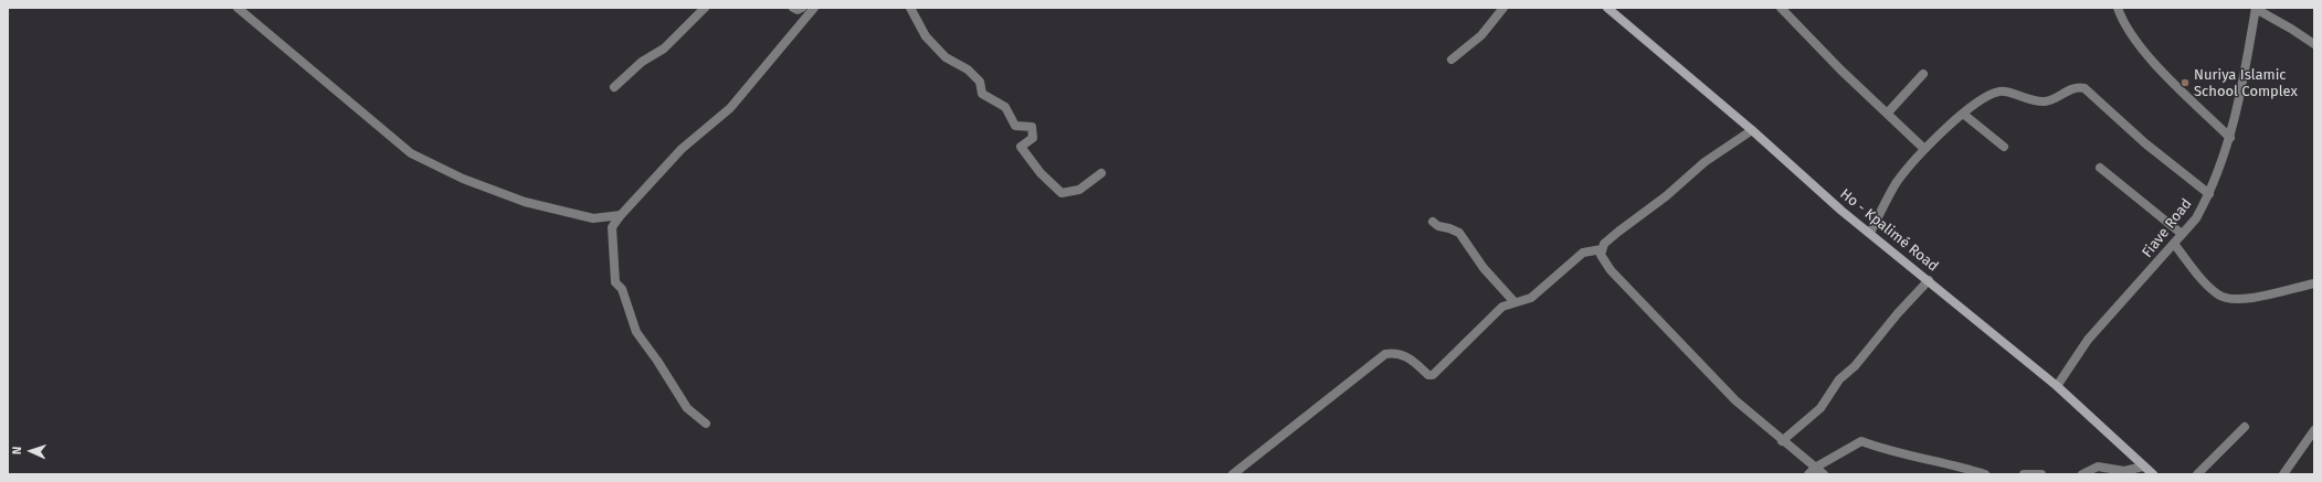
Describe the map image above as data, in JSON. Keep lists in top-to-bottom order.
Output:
{
  "streets": {
    "main road": ["Ho - Kpalimé Road"],
    "street": ["Fiave Road"]
  },
  "crossings": [
    ["Fiave Road", "Ho - Kpalimé Road"]
  ],
  "places": ["Nuriya Islamic School Complex"],
  "north": "left"
}
